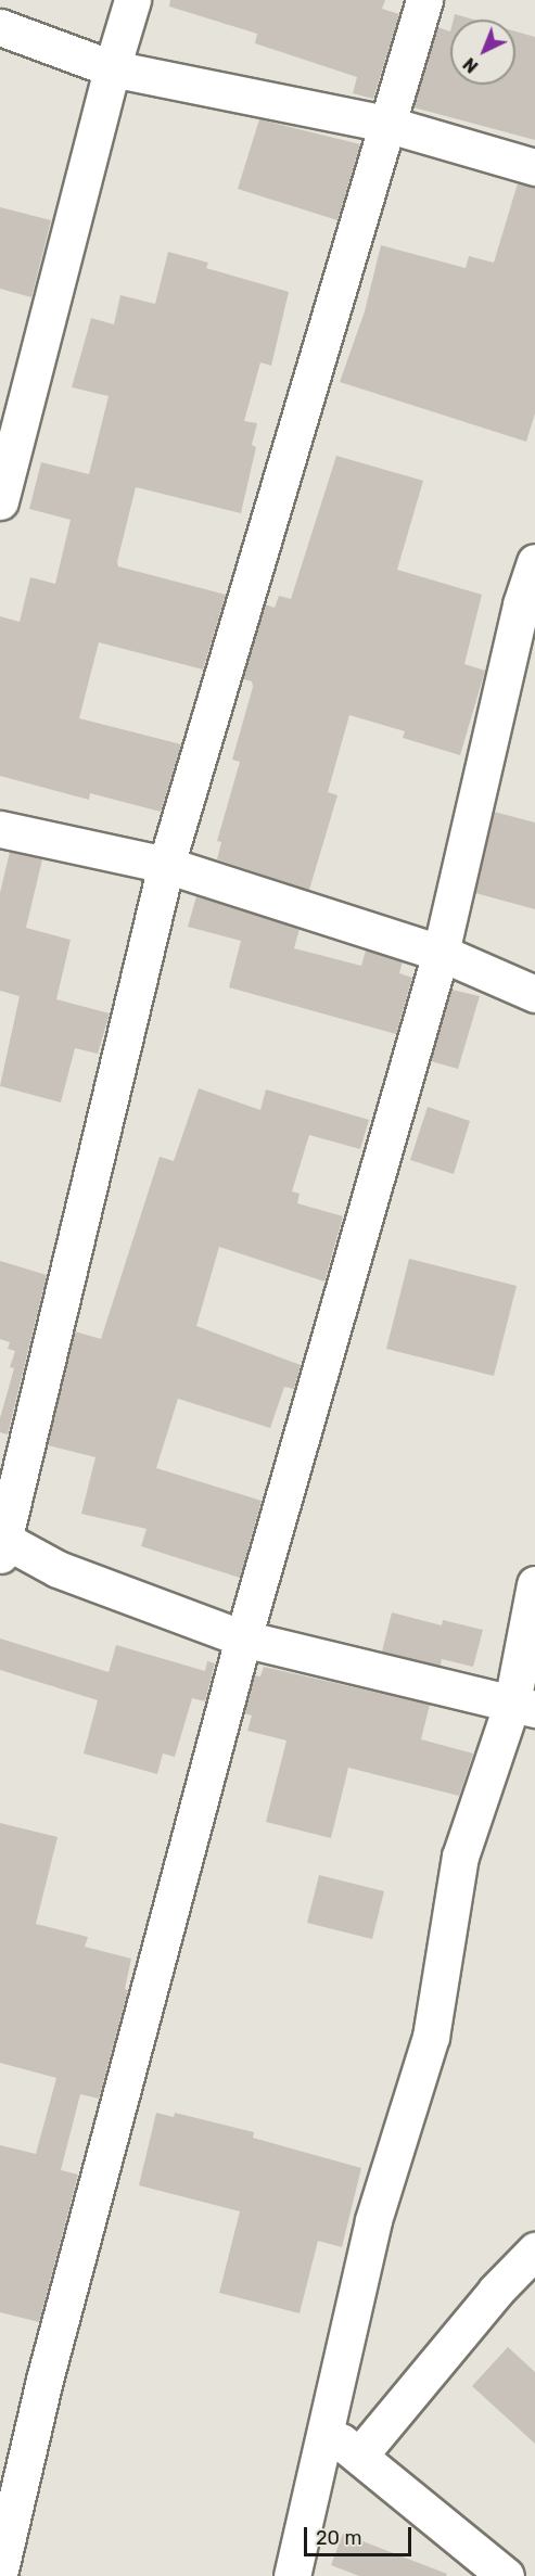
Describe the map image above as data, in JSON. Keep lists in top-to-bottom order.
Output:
{
  "scale_bar": "20 m",
  "north": "bottom left"
}
